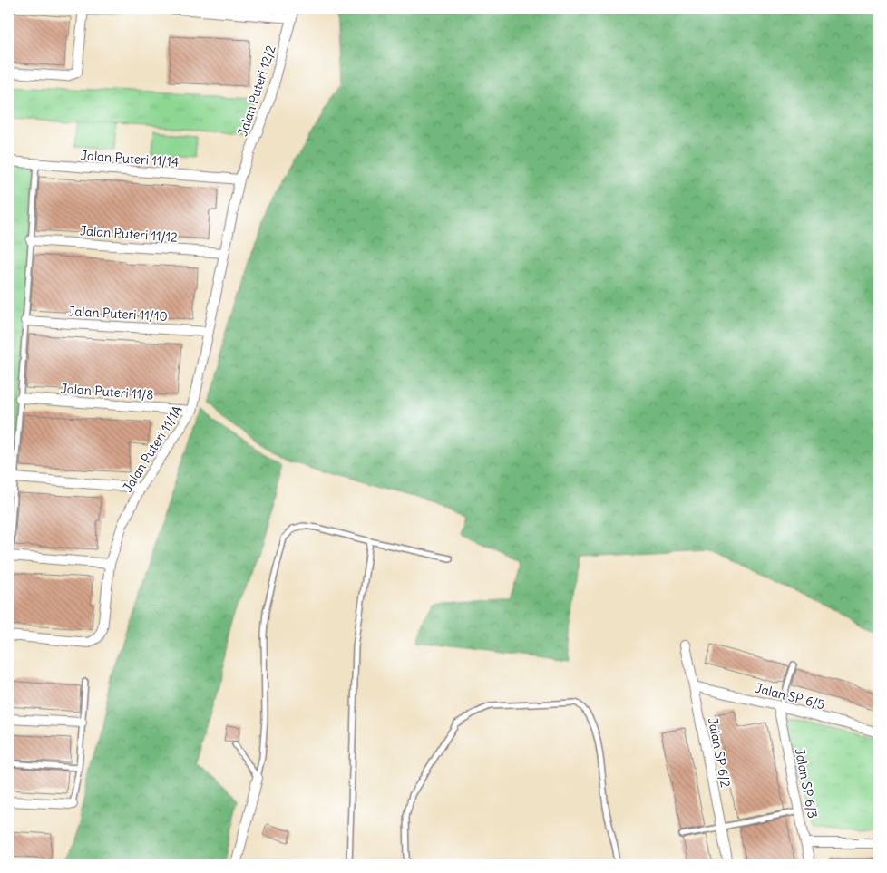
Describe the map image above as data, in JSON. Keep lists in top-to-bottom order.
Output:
{
  "streets": {
    "street": [
      "Jalan Puteri 12/2",
      "Jalan Puteri 11/14",
      "Jalan Puteri 11/12",
      "Jalan Puteri 11/10",
      "Jalan Puteri 11/8",
      "Jalan Puteri 11/1A",
      "Jalan SP 6/5",
      "Jalan SP 6/2",
      "Jalan SP 6/3"
    ]
  },
  "crossings": [
    ["Jalan Puteri 12/2", "Jalan Puteri 11/14"],
    ["Jalan Puteri 12/2", "Jalan Puteri 11/1A"],
    ["Jalan Puteri 11/14", "Jalan Puteri 11/1A"],
    ["Jalan Puteri 11/12", "Jalan Puteri 11/1A"],
    ["Jalan Puteri 11/10", "Jalan Puteri 11/1A"],
    ["Jalan Puteri 11/8", "Jalan Puteri 11/1A"],
    ["Jalan SP 6/5", "Jalan SP 6/2"],
    ["Jalan SP 6/5", "Jalan SP 6/3"]
  ]
}
